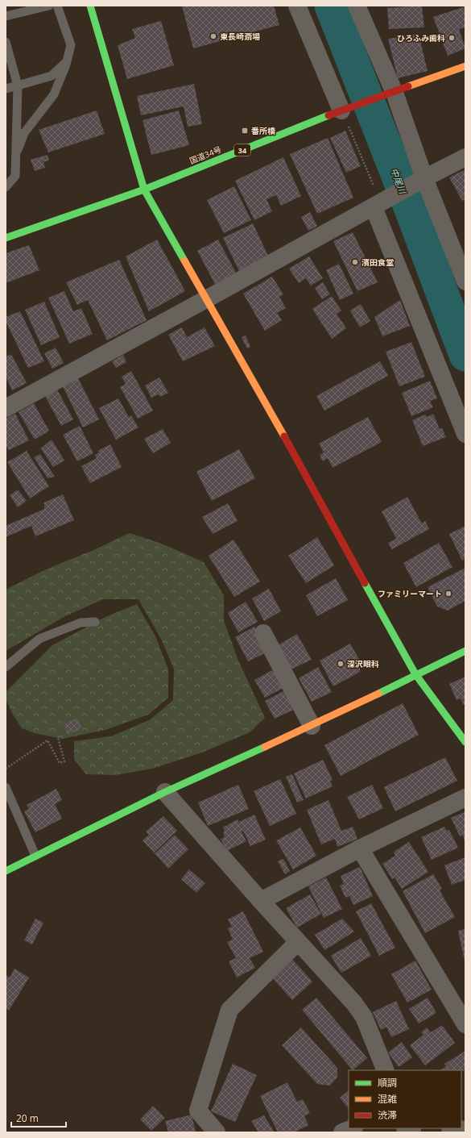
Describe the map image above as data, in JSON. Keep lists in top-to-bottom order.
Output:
{
  "streets": {
    "main road": ["34", "国道34号"]
  },
  "water": ["中尾川"],
  "places": {
    "other": [
      "東長崎斎場",
      "ひろふみ歯科",
      "濱田食堂",
      "ファミリーマート",
      "深沢眼科"
    ],
    "transit": ["番所橋"]
  },
  "legend": ["順調", "混雑", "渋滞"],
  "scale_bar": "20 m"
}
